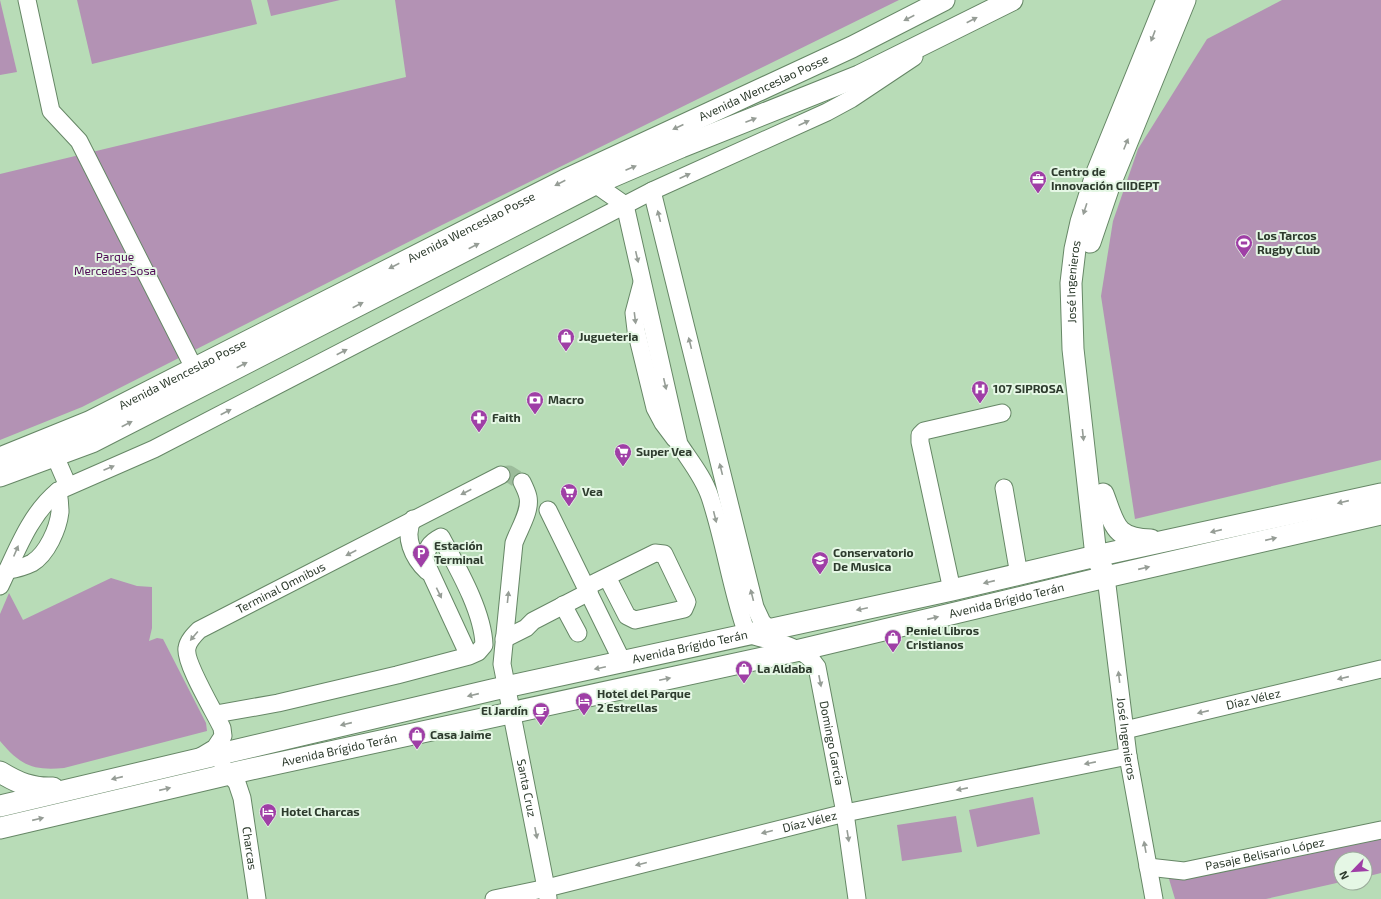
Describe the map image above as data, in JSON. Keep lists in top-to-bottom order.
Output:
{
  "streets": {
    "main road": ["Avenida Wenceslao Posse", "José Ingenieros", "Avenida Brígido Terán"],
    "street": [
      "Terminal Omnibus",
      "Díaz Vélez",
      "Domingo García",
      "Santa Cruz",
      "Charcas",
      "Pasaje Belisario López"
    ]
  },
  "crossings": [
    ["José Ingenieros", "Avenida Brígido Terán"],
    ["José Ingenieros", "Díaz Vélez"],
    ["José Ingenieros", "Pasaje Belisario López"],
    ["Terminal Omnibus", "Avenida Brígido Terán"],
    ["Terminal Omnibus", "Charcas"],
    ["Avenida Brígido Terán", "Domingo García"],
    ["Avenida Brígido Terán", "Santa Cruz"],
    ["Avenida Brígido Terán", "Charcas"],
    ["Díaz Vélez", "Domingo García"],
    ["Díaz Vélez", "Santa Cruz"]
  ],
  "one_way": [
    "Terminal Omnibus",
    "Díaz Vélez",
    "Domingo García",
    "Santa Cruz"
  ],
  "parks": ["Parque Mercedes Sosa"],
  "places": {
    "office": ["Centro de Innovación CIIDEPT"],
    "sports": ["Los Tarcos Rugby Club"],
    "shop": [
      "Jugueteria",
      "Peniel Libros Cristianos",
      "La Aldaba",
      "Casa Jaime"
    ],
    "hospital": ["107 SIPROSA"],
    "bank": ["Macro"],
    "pharmacy": ["Faith"],
    "supermarket": ["Super Vea", "Vea"],
    "parking": ["Estación Terminal"],
    "school or university": ["Conservatorio De Musica"],
    "hotel": ["Hotel del Parque 2 Estrellas", "Hotel Charcas"],
    "cafe": ["El Jardín"]
  },
  "north": "bottom left"
}
